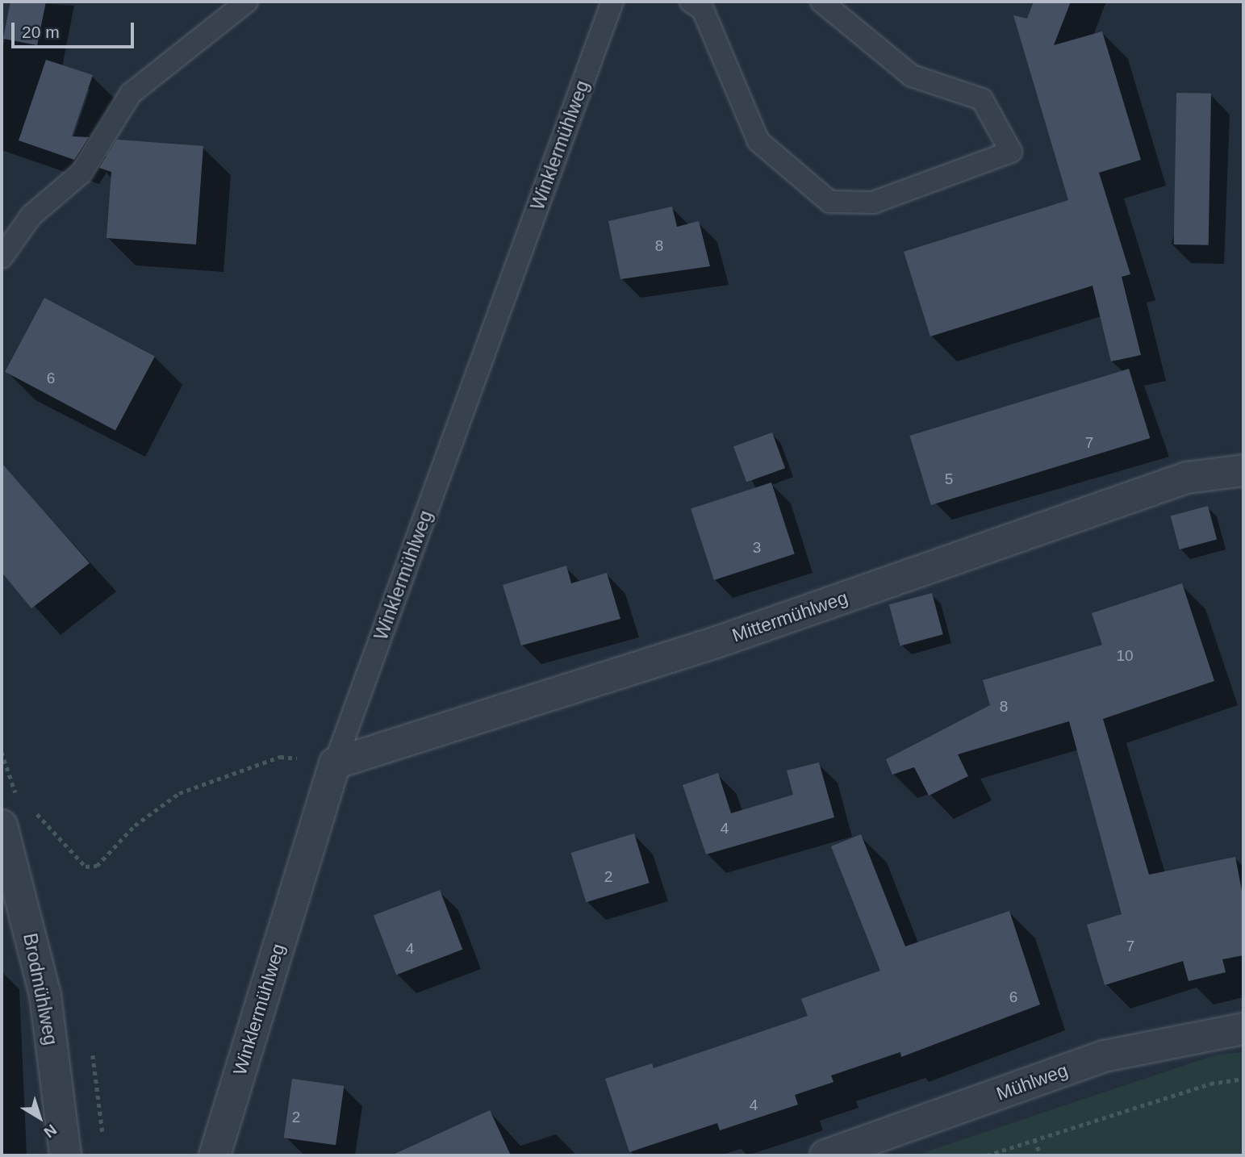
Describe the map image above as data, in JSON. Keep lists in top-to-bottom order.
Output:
{
  "streets": {
    "street": [
      "Winklermühlweg",
      "Mittermühlweg",
      "Brodmühlweg",
      "Mühlweg"
    ]
  },
  "crossings": [
    ["Winklermühlweg", "Mittermühlweg"]
  ],
  "house_numbers": [
    "8",
    "6",
    "7",
    "5",
    "3",
    "10",
    "8",
    "4",
    "2",
    "7",
    "4",
    "6",
    "4",
    "2"
  ],
  "scale_bar": "20 m",
  "north": "bottom right"
}
